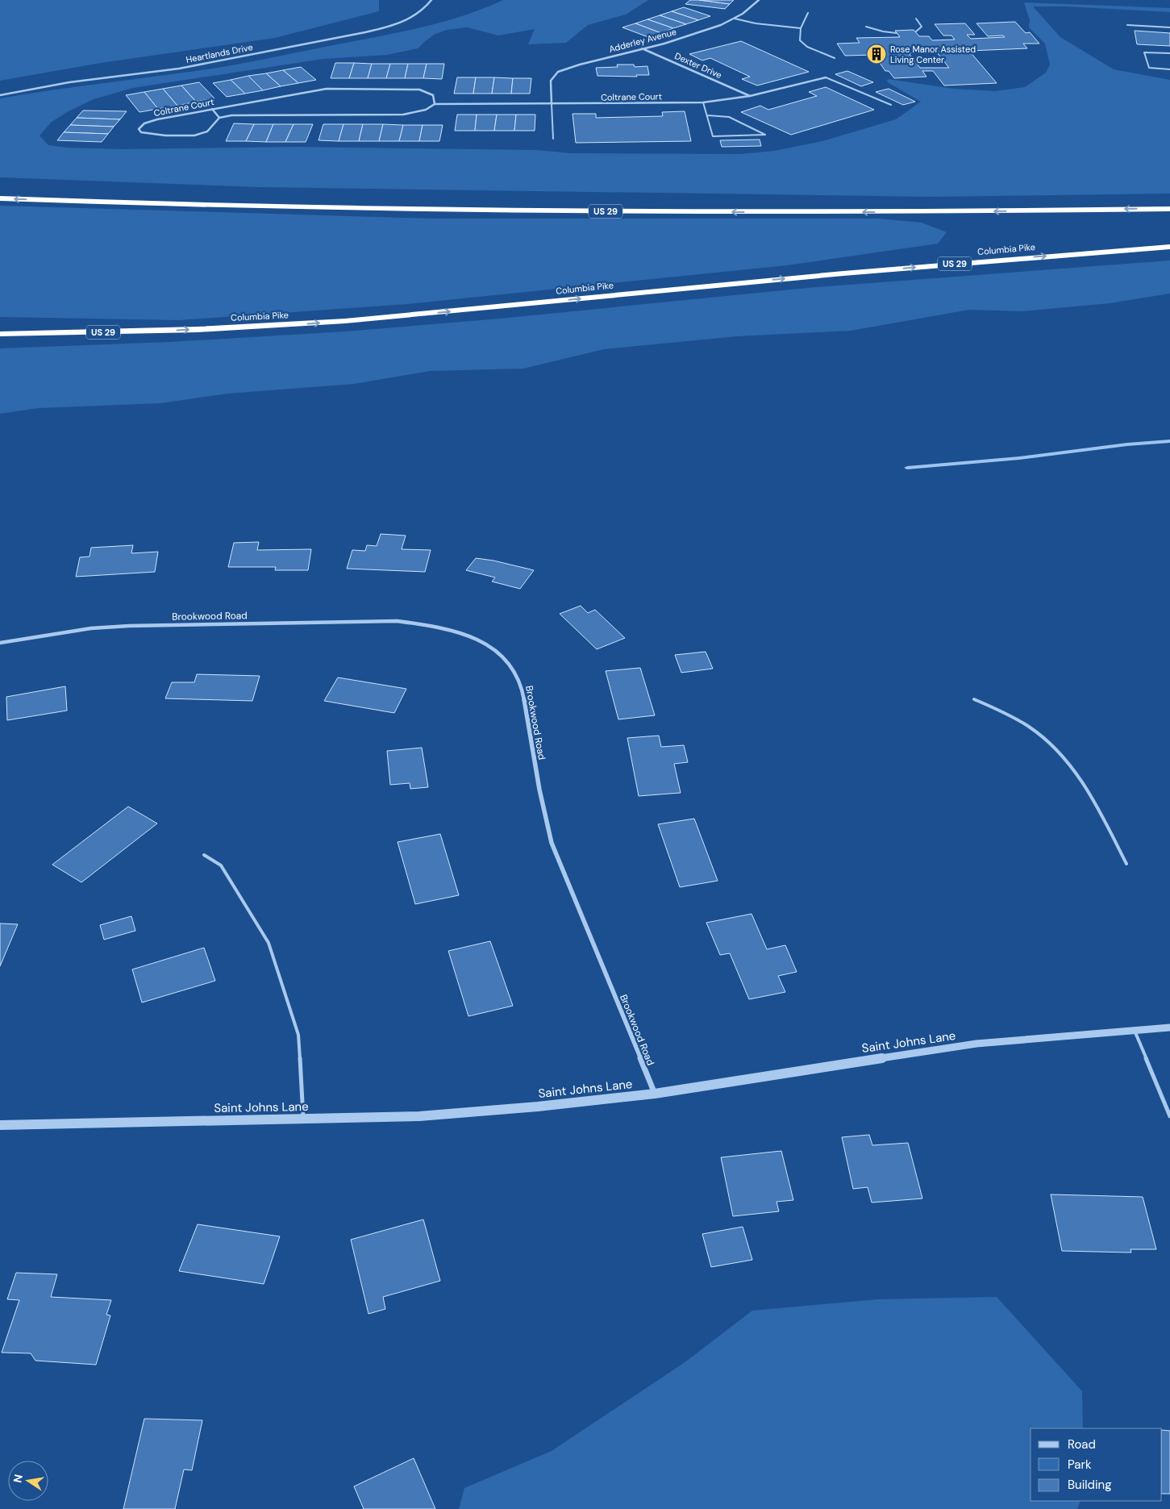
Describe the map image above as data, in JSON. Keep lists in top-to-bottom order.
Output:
{
  "streets": {
    "highway": ["US 29", "Columbia Pike"],
    "street": [
      "Adderley Avenue",
      "Heartlands Drive",
      "Dexter Drive",
      "Coltrane Court",
      "Brookwood Road",
      "Saint Johns Lane"
    ]
  },
  "crossings": [
    ["Adderley Avenue", "Dexter Drive"],
    ["Adderley Avenue", "Coltrane Court"],
    ["Dexter Drive", "Coltrane Court"],
    ["Brookwood Road", "Saint Johns Lane"]
  ],
  "places": {
    "building": ["Rose Manor Assisted Living Center"]
  },
  "legend": ["Road", "Park", "Building"],
  "north": "left"
}
